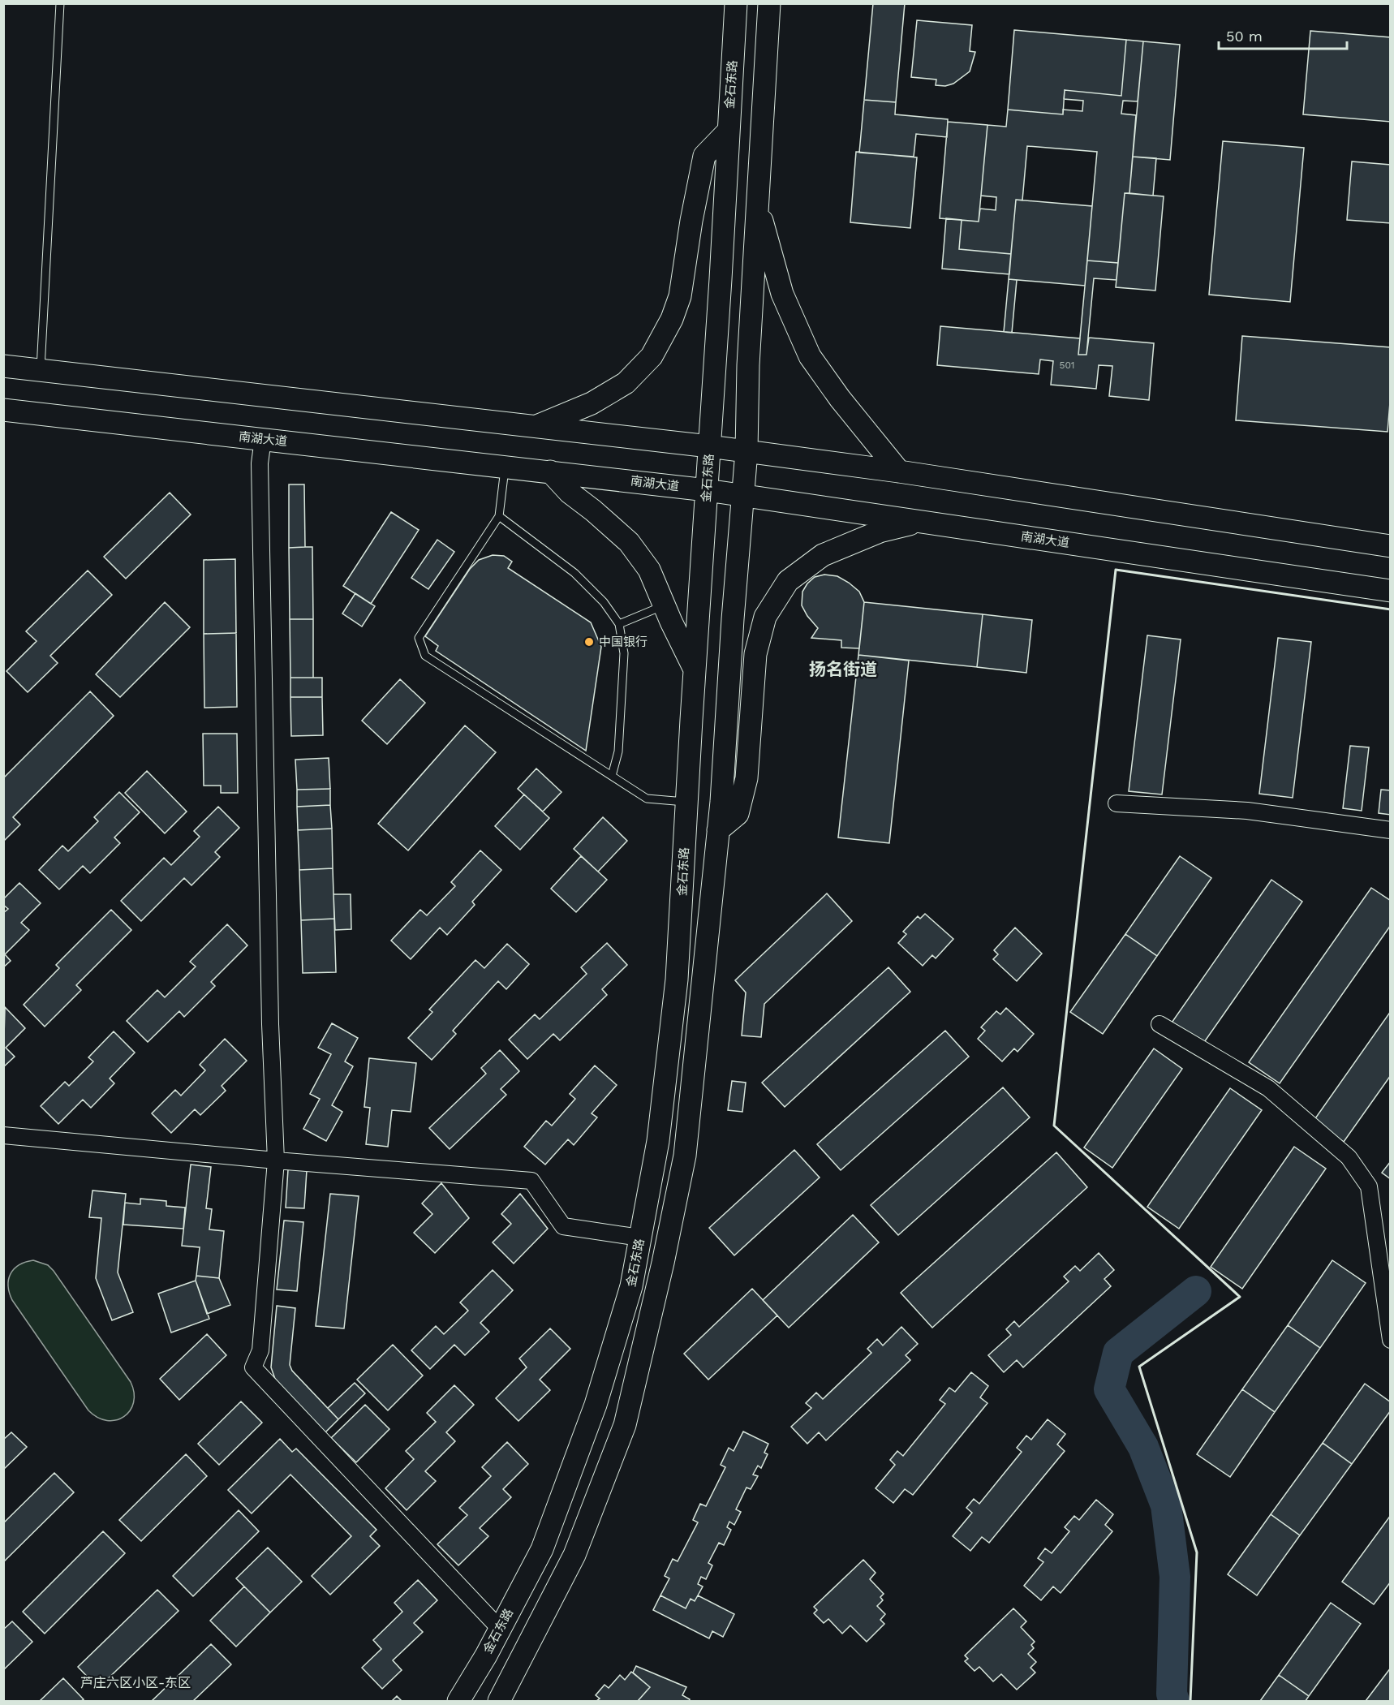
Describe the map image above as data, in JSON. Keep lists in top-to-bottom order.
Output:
{
  "streets": {
    "main road": ["金石东路", "南湖大道"]
  },
  "crossings": [
    ["金石东路", "南湖大道"]
  ],
  "districts": ["扬名街道", "芦庄六区小区-东区"],
  "places": ["中国银行"],
  "house_numbers": ["501"],
  "scale_bar": "50 m"
}
